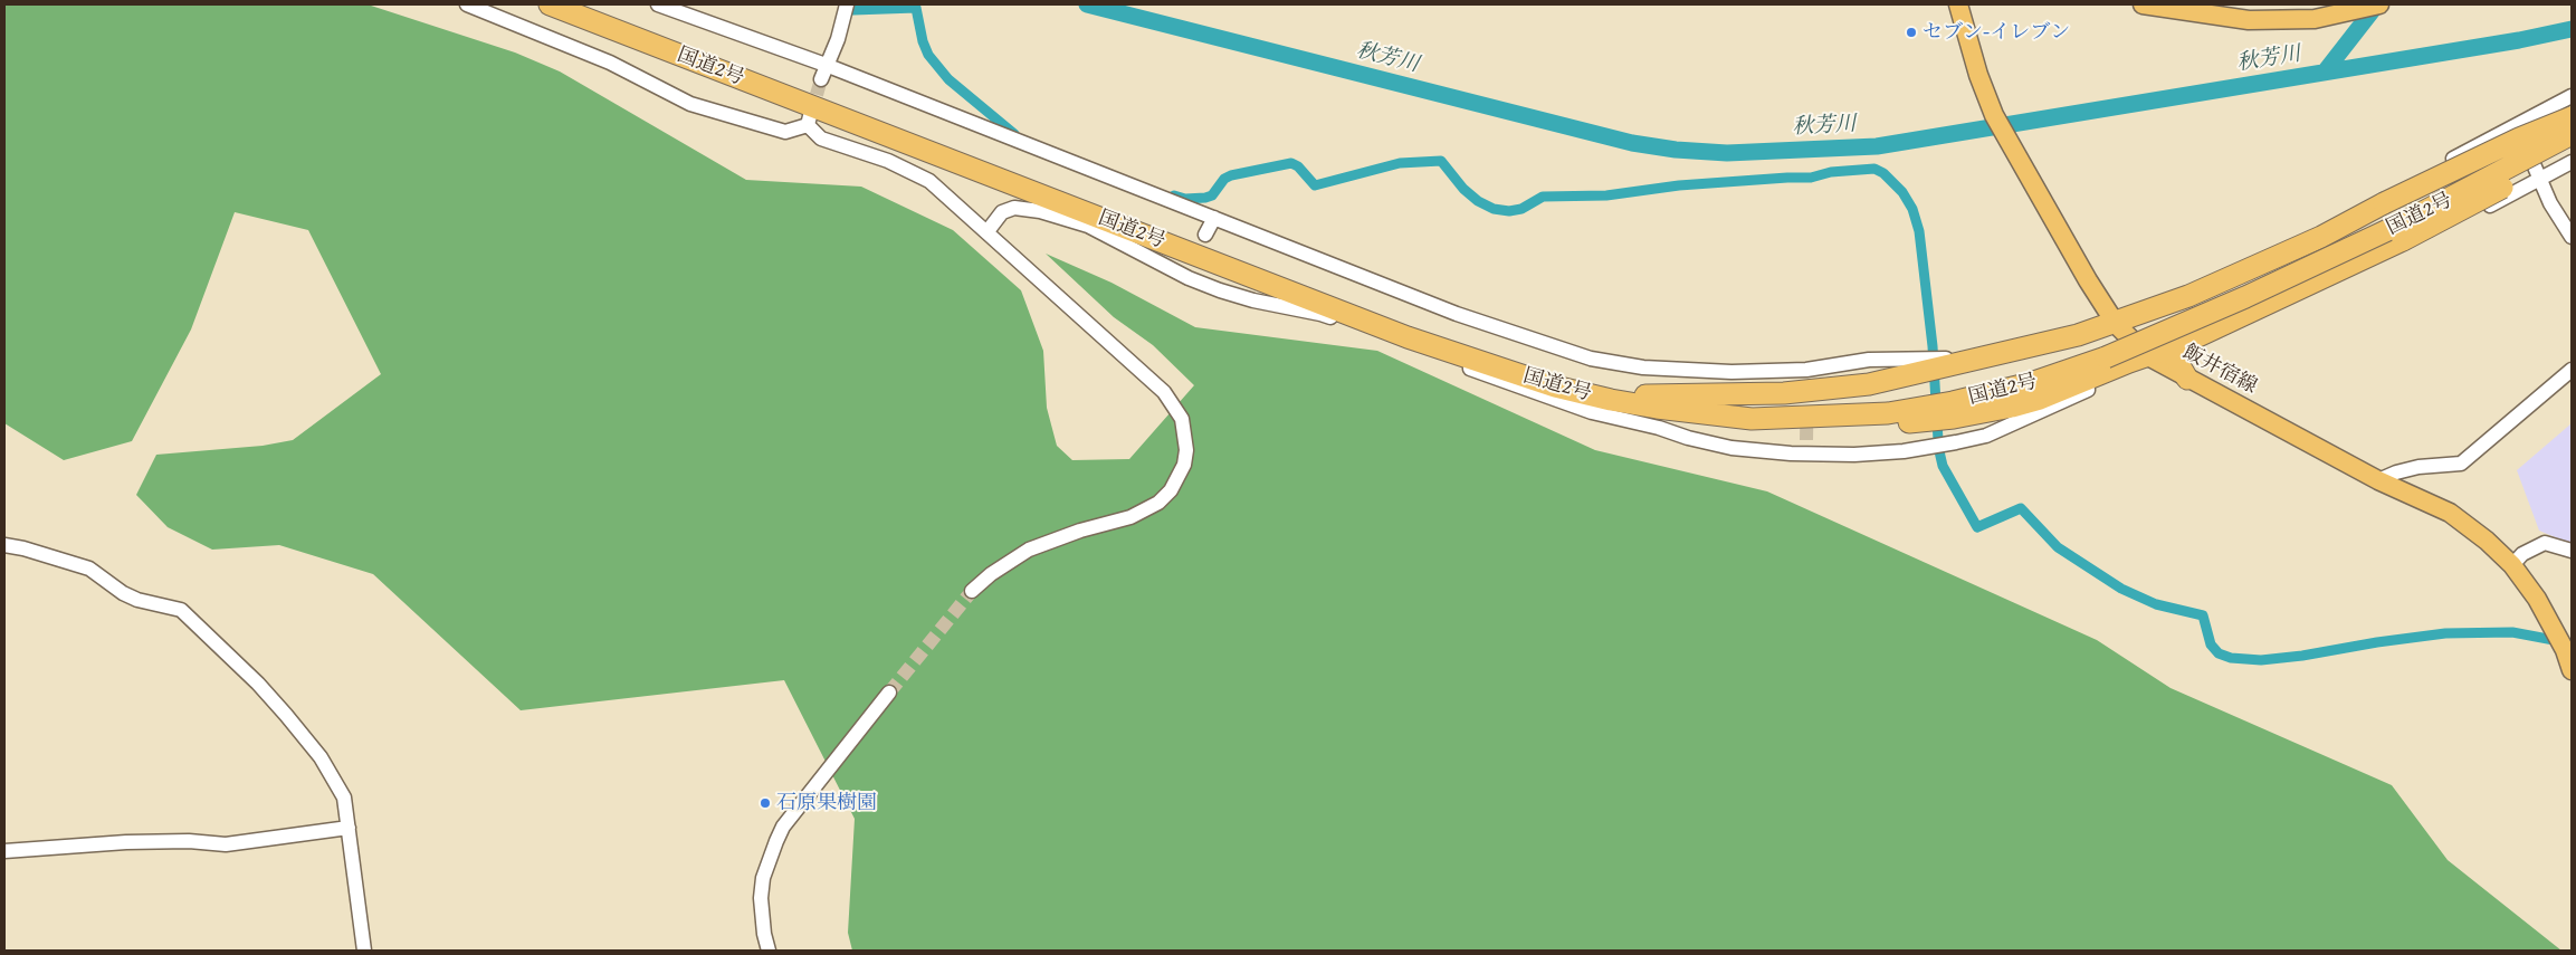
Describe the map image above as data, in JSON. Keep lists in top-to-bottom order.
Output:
{
  "streets": {
    "highway": ["国道2号"],
    "main road": ["飯井宿線"]
  },
  "water": ["秋芳川"],
  "places": ["セブン-イレブン", "石原果樹園"]
}
